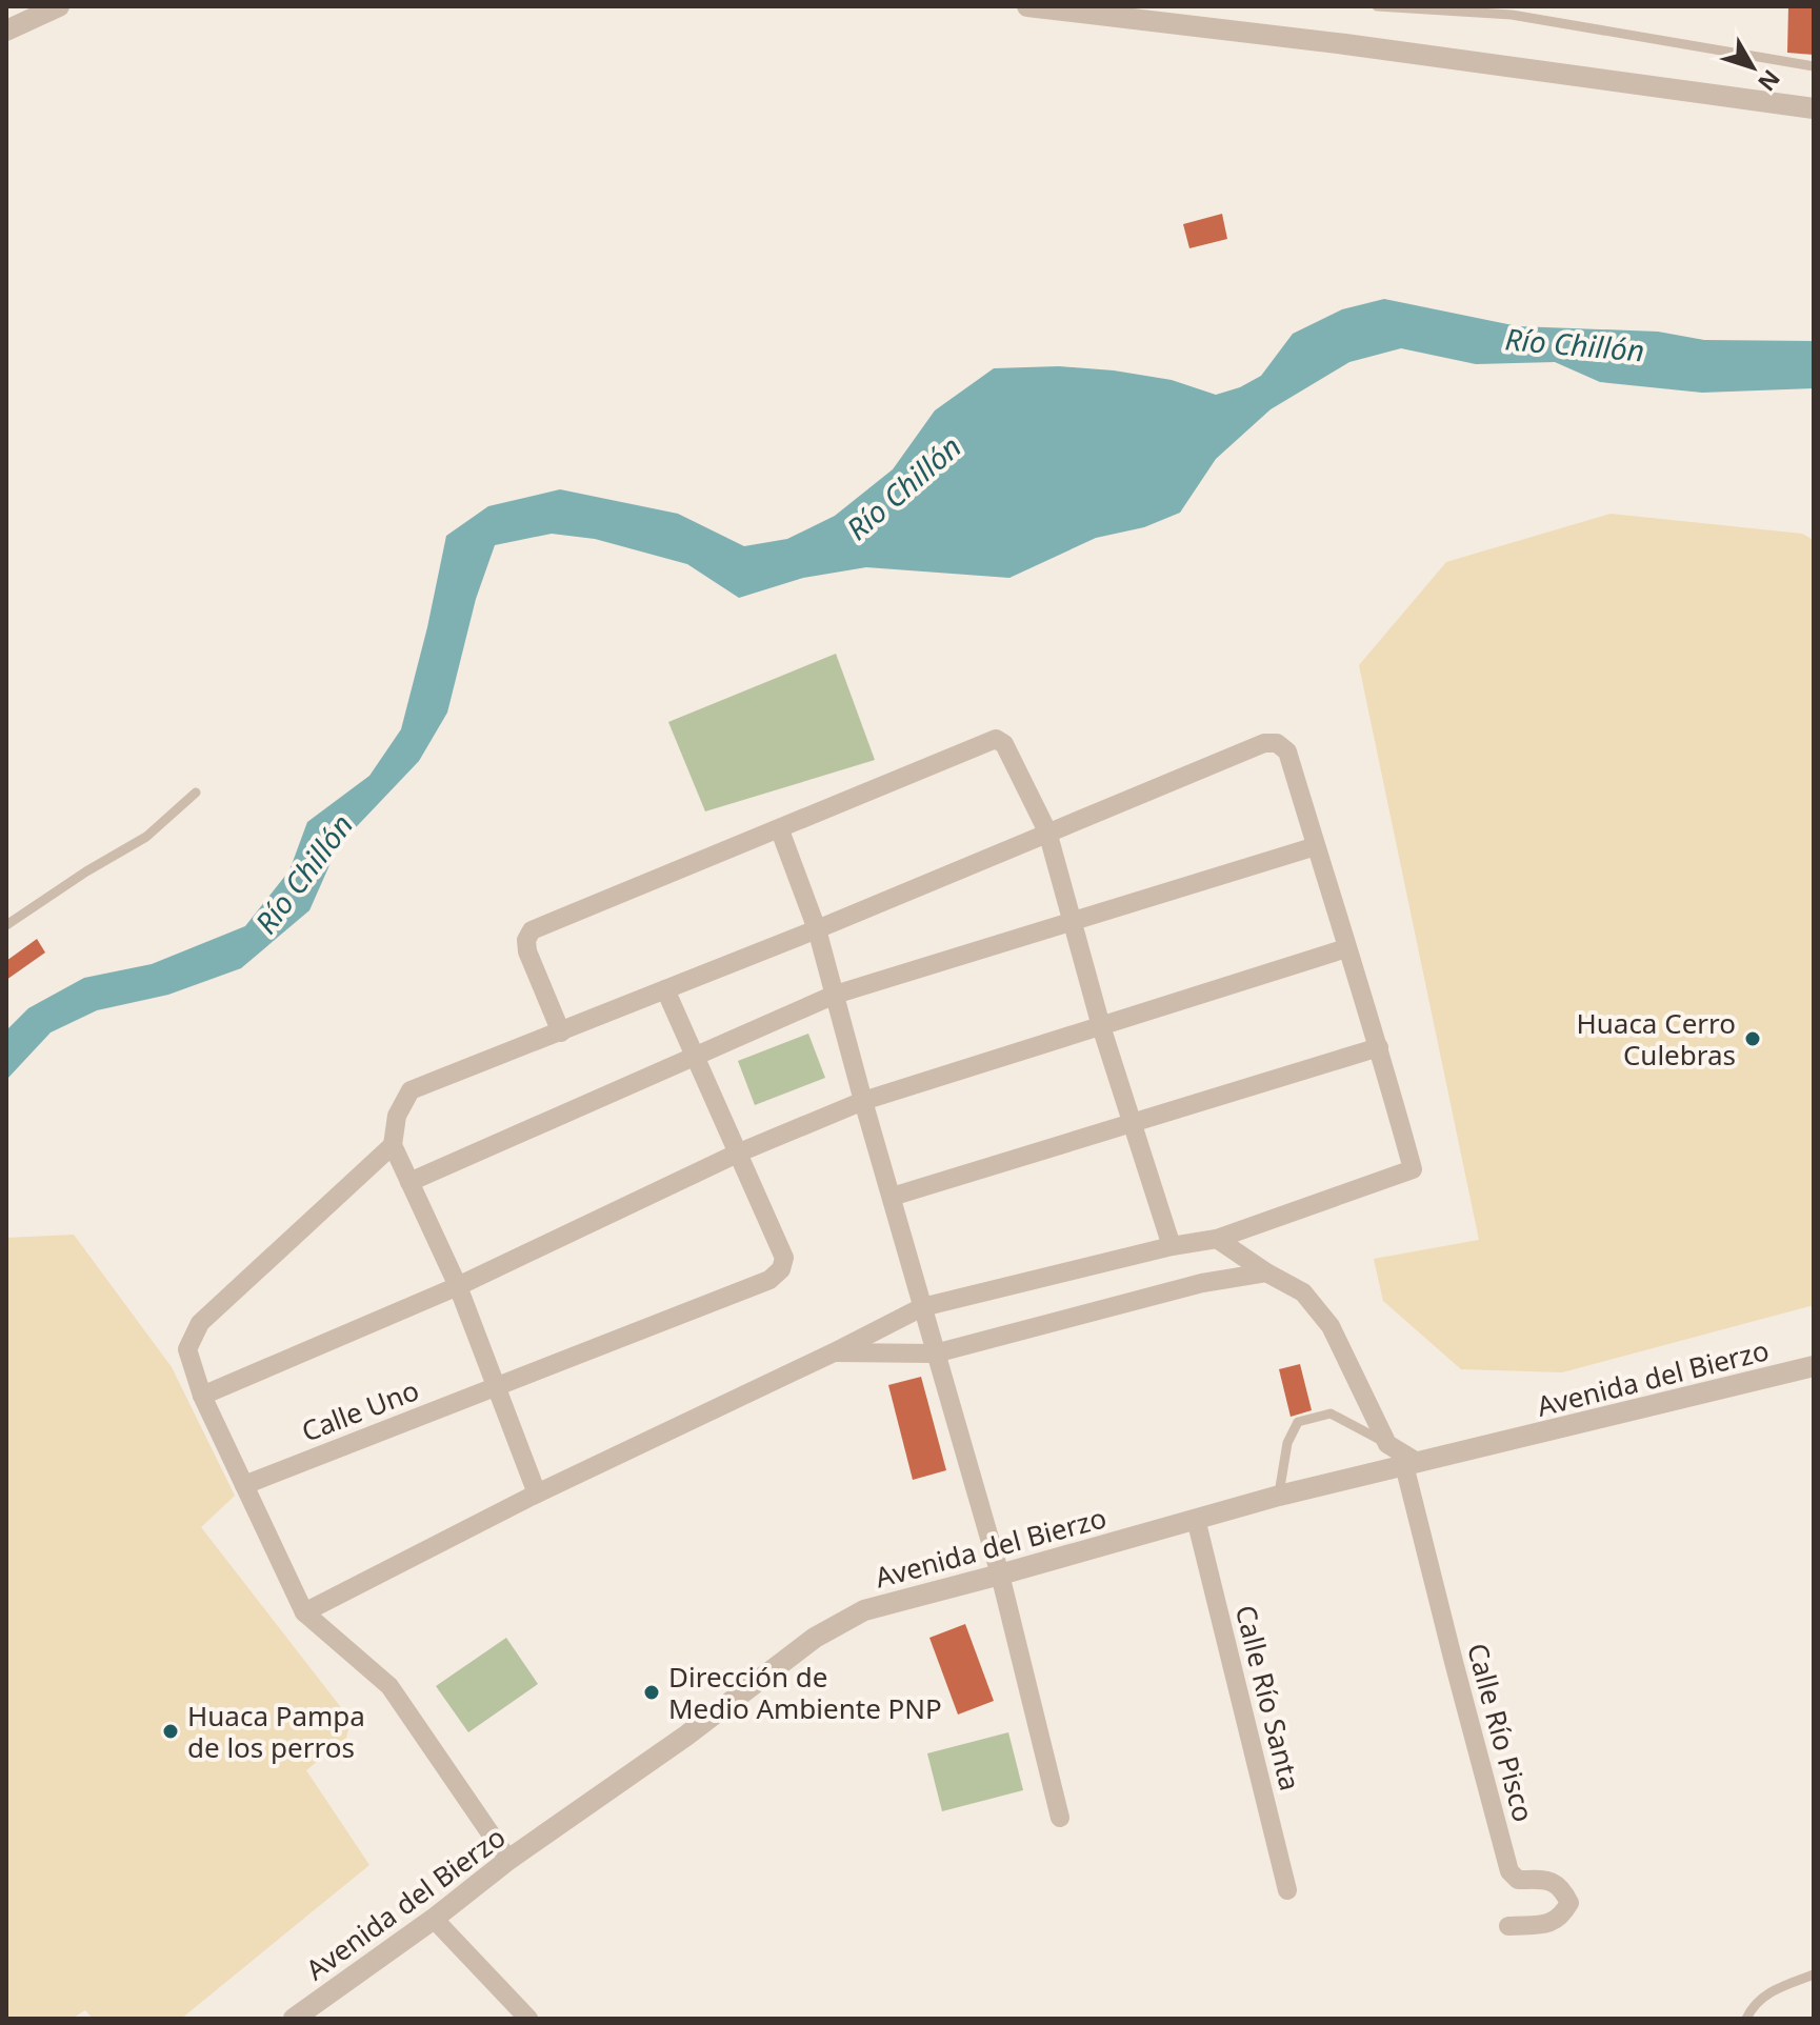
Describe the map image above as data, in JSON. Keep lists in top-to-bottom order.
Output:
{
  "streets": {
    "street": [
      "Avenida del Bierzo",
      "Calle Uno",
      "Calle Río Santa",
      "Calle Río Pisco"
    ]
  },
  "crossings": [
    ["Avenida del Bierzo", "Calle Río Santa"],
    ["Avenida del Bierzo", "Calle Río Pisco"]
  ],
  "water": ["Río Chillón"],
  "places": ["Huaca Cerro Culebras", "Dirección de Medio Ambiente PNP", "Huaca Pampa de los perros"],
  "north": "bottom right"
}
